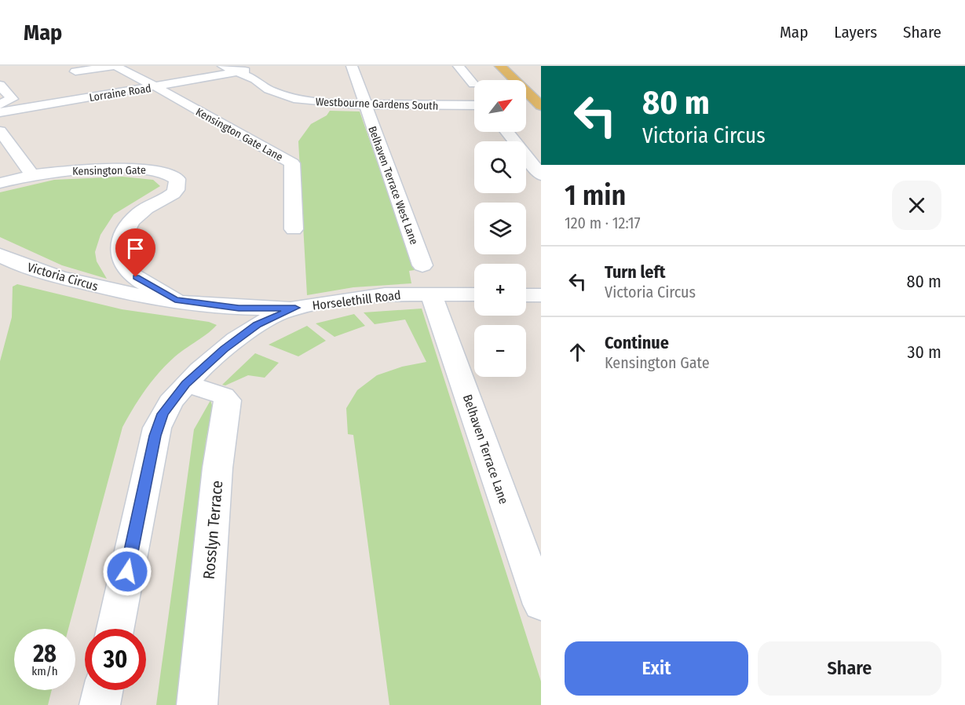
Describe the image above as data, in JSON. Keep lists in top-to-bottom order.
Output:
{
  "streets": {
    "street": [
      "Lorraine Road",
      "Westbourne Gardens South",
      "Kensington Gate Lane",
      "Kensington Gate",
      "Belhaven Terrace West Lane",
      "Victoria Circus",
      "Horselethill Road",
      "Belhaven Terrace Lane",
      "Rosslyn Terrace"
    ]
  },
  "crossings": [
    ["Lorraine Road", "Westbourne Gardens South"],
    ["Lorraine Road", "Kensington Gate Lane"],
    ["Westbourne Gardens South", "Belhaven Terrace West Lane"],
    ["Kensington Gate", "Victoria Circus"],
    ["Victoria Circus", "Horselethill Road"],
    ["Horselethill Road", "Belhaven Terrace Lane"],
    ["Horselethill Road", "Rosslyn Terrace"]
  ],
  "north": "top right",
  "page": {
    "header": "Map",
    "nav": ["Map", "Layers", "Share"],
    "turn": ["80 m", "Victoria Circus"],
    "map_buttons": ["+", "−"],
    "heading": ["1 min", "120 m · 12:17"],
    "list": [
      {
        "name": "Turn left",
        "note": "Victoria Circus",
        "value": "80 m"
      },
      {
        "name": "Continue",
        "note": "Kensington Gate",
        "value": "30 m"
      }
    ],
    "speed": "28 km/h",
    "limit": "30",
    "buttons": ["Exit", "Share"]
  }
}
